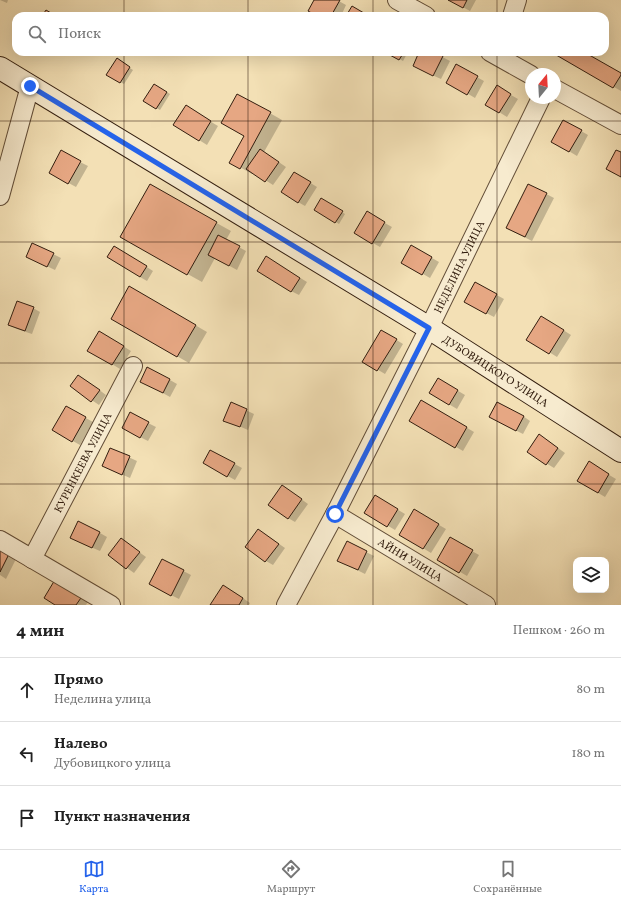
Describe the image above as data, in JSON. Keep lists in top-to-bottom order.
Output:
{
  "streets": {
    "street": [
      "НЕДЕЛИНА УЛИЦА",
      "ДУБОВИЦКОГО УЛИЦА",
      "КУРЕНКЕЕВА УЛИЦА",
      "АЙНИ УЛИЦА"
    ]
  },
  "crossings": [
    ["НЕДЕЛИНА УЛИЦА", "ДУБОВИЦКОГО УЛИЦА"],
    ["НЕДЕЛИНА УЛИЦА", "АЙНИ УЛИЦА"]
  ],
  "north": "top",
  "page": {
    "search": "Поиск",
    "heading": ["4 мин", "Пешком · 260 m"],
    "list": [
      ["Прямо", "Неделина улица", "80 m"],
      ["Налево", "Дубовицкого улица", "180 m"],
      "Пункт назначения"
    ],
    "nav": ["Карта", "Маршрут", "Сохранённые"]
  }
}
